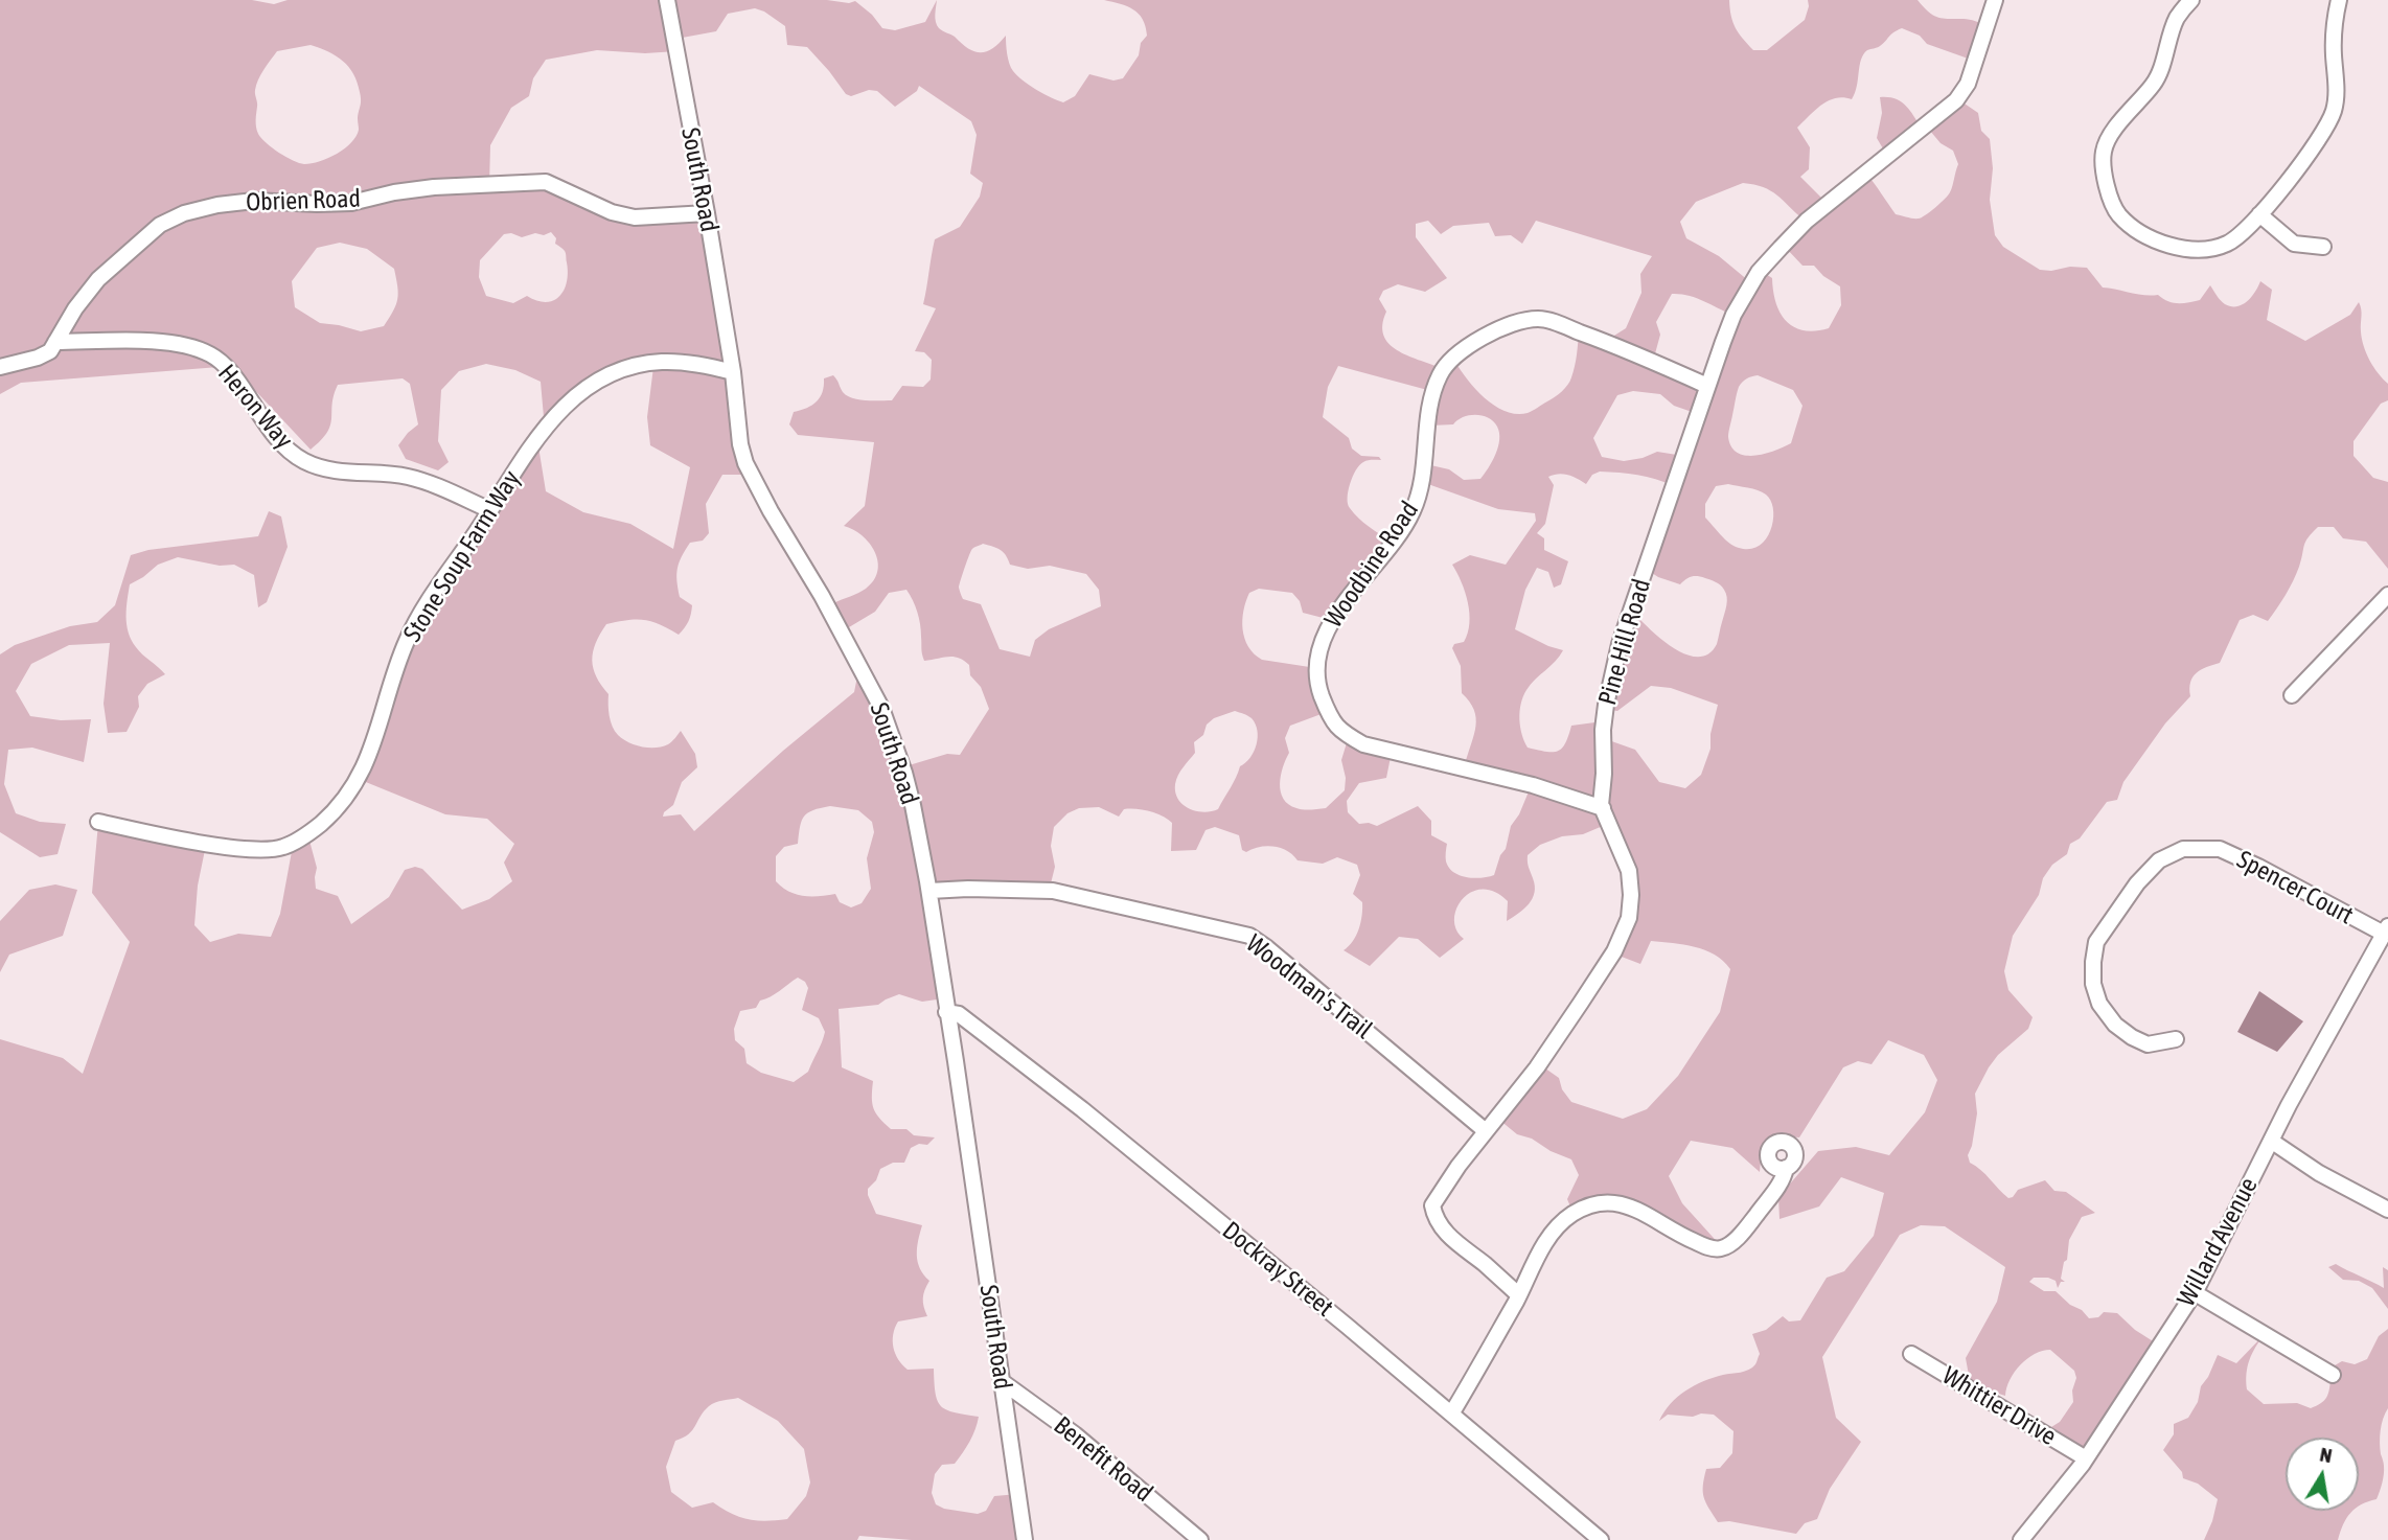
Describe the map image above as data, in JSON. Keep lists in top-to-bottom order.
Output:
{
  "streets": {
    "street": [
      "South Road",
      "Obrien Road",
      "Heron Way",
      "Stone Soup Farm Way",
      "Woodbine Road",
      "Pine Hill Road",
      "Spencer Court",
      "Woodman's Trail",
      "Willard Avenue",
      "Dockray Street",
      "Whittier Drive",
      "Benefit Road"
    ]
  },
  "crossings": [
    ["South Road", "Obrien Road"],
    ["South Road", "Stone Soup Farm Way"],
    ["South Road", "Woodman's Trail"],
    ["South Road", "Dockray Street"],
    ["South Road", "Benefit Road"],
    ["Obrien Road", "Heron Way"],
    ["Heron Way", "Stone Soup Farm Way"],
    ["Woodbine Road", "Pine Hill Road"],
    ["Pine Hill Road", "Woodman's Trail"],
    ["Spencer Court", "Willard Avenue"],
    ["Willard Avenue", "Whittier Drive"]
  ],
  "north": "top"
}
